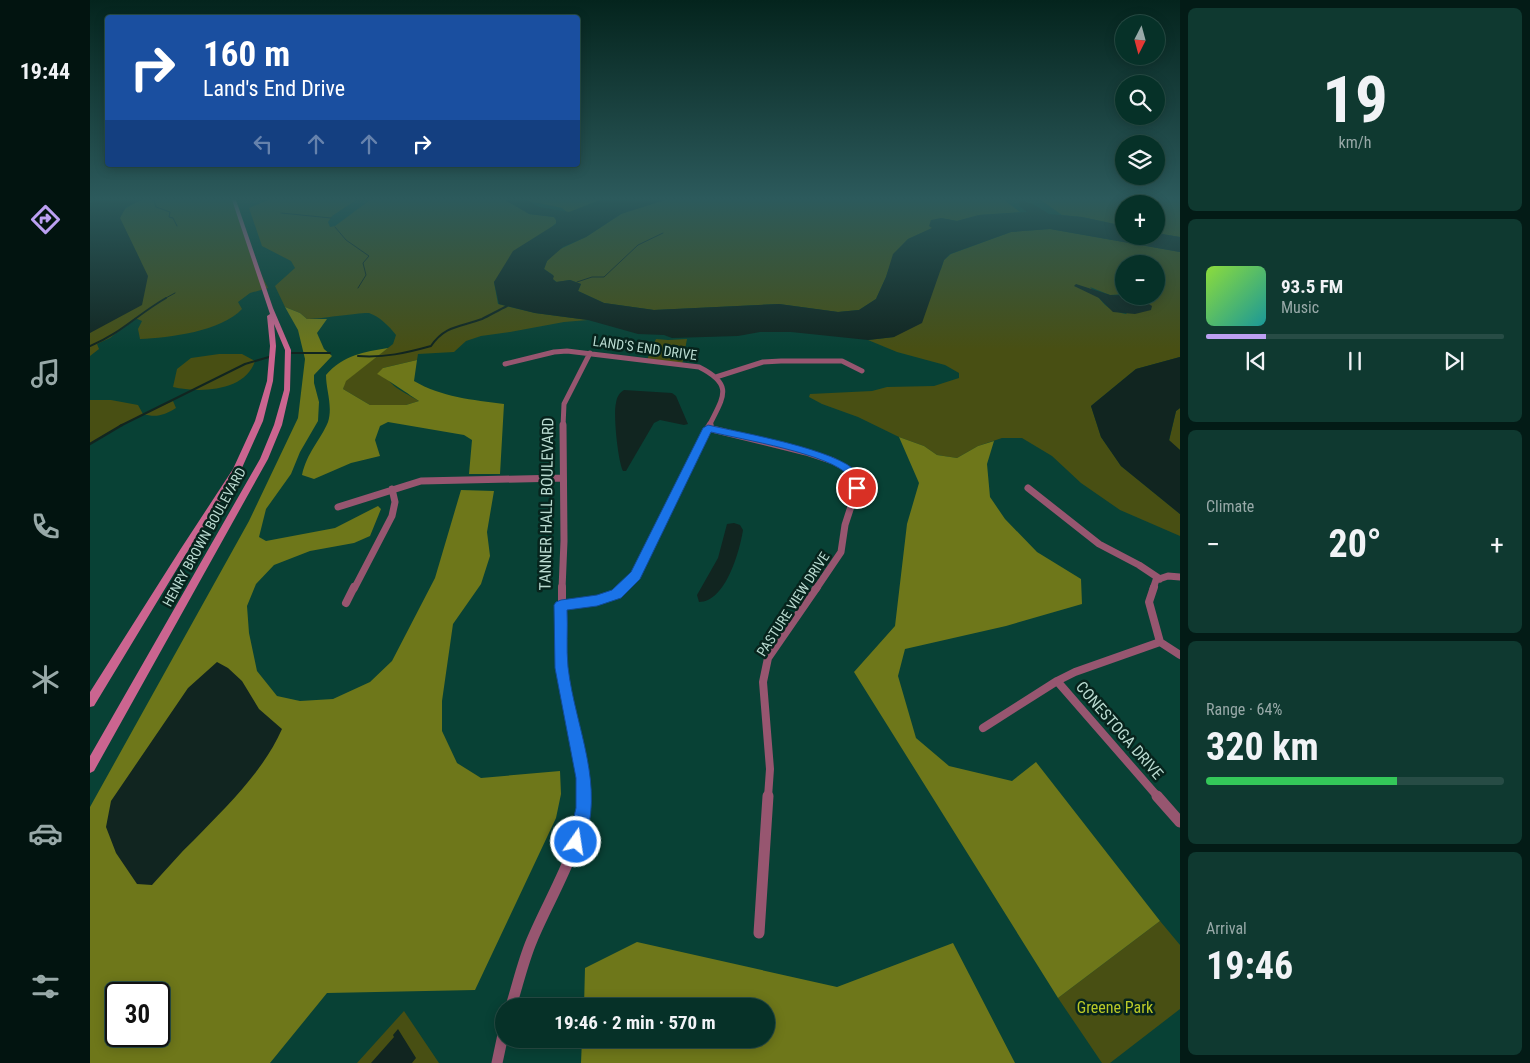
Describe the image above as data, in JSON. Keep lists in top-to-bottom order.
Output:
{
  "streets": {
    "main road": ["HENRY BROWN BOULEVARD"],
    "street": [
      "LAND'S END DRIVE",
      "TANNER HALL BOULEVARD",
      "PASTURE VIEW DRIVE",
      "CONESTOGA DRIVE"
    ]
  },
  "crossings": [
    ["LAND'S END DRIVE", "TANNER HALL BOULEVARD"]
  ],
  "parks": ["Greene Park"],
  "north": "bottom",
  "page": {
    "tabs": "19:44",
    "tile": [
      ["19", "km/h"],
      "Climate",
      ["Range · 64%", "320 km"],
      ["Arrival", "19:46"]
    ],
    "map_buttons": ["+", "−"],
    "turn": ["160 m", "Land's End Drive"],
    "song": ["93.5 FM", "Music"],
    "heat": ["−", "20°", "+"],
    "limit": "30",
    "trip": "19:46 · 2 min · 570 m"
  }
}
